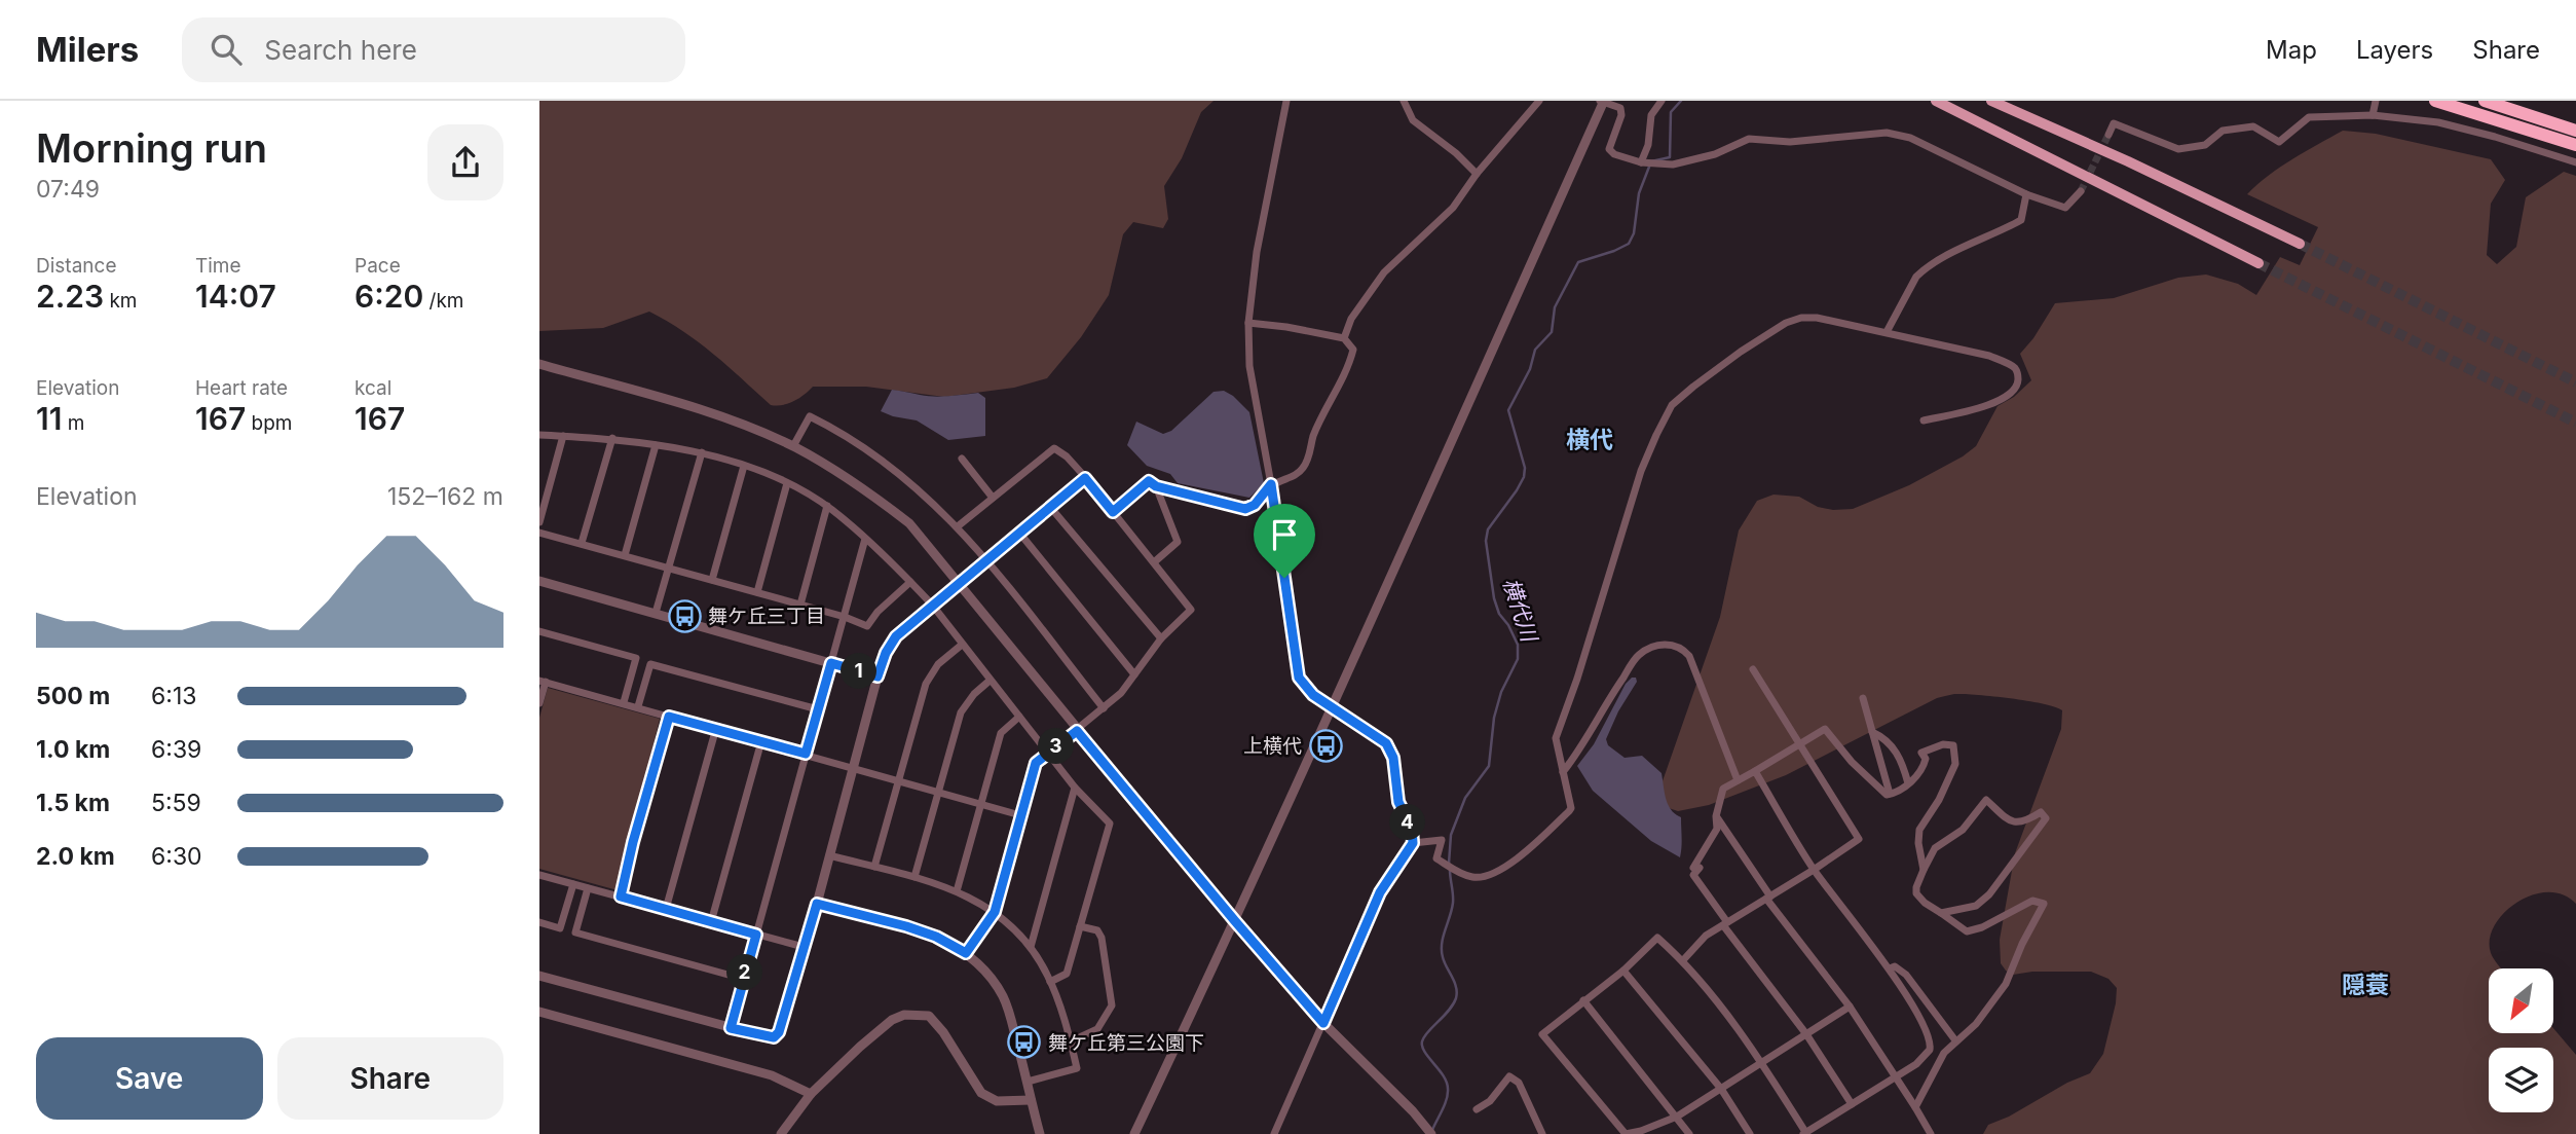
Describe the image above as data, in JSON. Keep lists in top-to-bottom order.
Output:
{
  "districts": ["横代", "隠蓑"],
  "water": ["横代川"],
  "places": {
    "bus stop": ["舞ケ丘三丁目", "上横代", "舞ケ丘第三公園下"]
  },
  "north": "bottom left",
  "page": {
    "header": "Milers",
    "search": "Search here",
    "nav": ["Map", "Layers", "Share"],
    "heading": ["Morning run", "07:49"],
    "stats": [
      ["Distance", "2.23 km"],
      ["Time", "14:07"],
      ["Pace", "6:20 /km"],
      ["Elevation", "11 m"],
      ["Heart rate", "167 bpm"],
      ["kcal", "167"]
    ],
    "chart": ["Elevation", "152–162 m"],
    "pins": [
      "1",
      "3",
      "4",
      "2"
    ],
    "list": [
      {
        "name": "500 m",
        "note": "6:13"
      },
      {
        "name": "1.0 km",
        "note": "6:39"
      },
      {
        "name": "1.5 km",
        "note": "5:59"
      },
      {
        "name": "2.0 km",
        "note": "6:30"
      }
    ],
    "buttons": ["Save", "Share"]
  }
}
